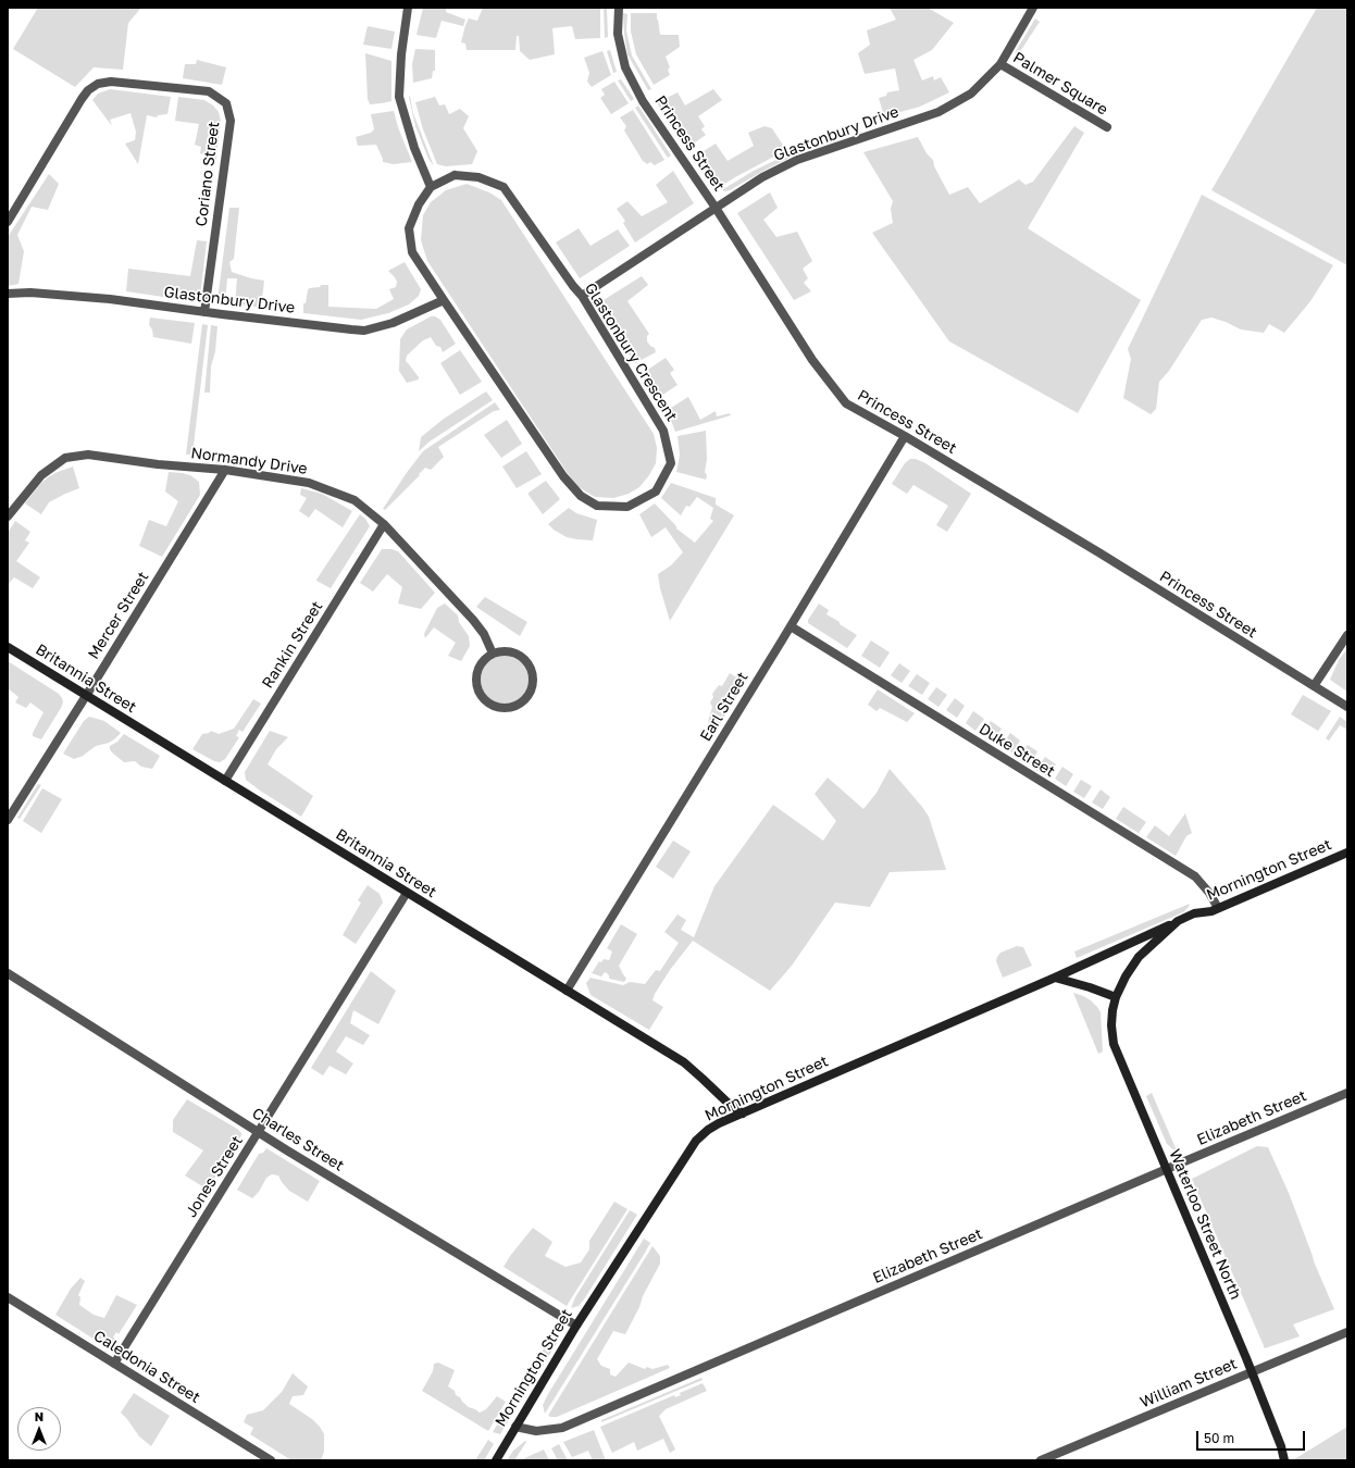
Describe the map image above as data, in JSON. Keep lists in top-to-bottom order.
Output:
{
  "streets": {
    "street": [
      "Palmer Square",
      "Glastonbury Drive",
      "Princess Street",
      "Coriano Street",
      "Glastonbury Crescent",
      "Normandy Drive",
      "Mercer Street",
      "Rankin Street",
      "Britannia Street",
      "Earl Street",
      "Duke Street",
      "Mornington Street",
      "Elizabeth Street",
      "Charles Street",
      "Jones Street",
      "Waterloo Street North",
      "Caledonia Street",
      "William Street"
    ]
  },
  "crossings": [
    ["Palmer Square", "Glastonbury Drive"],
    ["Glastonbury Drive", "Princess Street"],
    ["Glastonbury Drive", "Coriano Street"],
    ["Glastonbury Drive", "Glastonbury Crescent"],
    ["Princess Street", "Earl Street"],
    ["Normandy Drive", "Mercer Street"],
    ["Normandy Drive", "Rankin Street"],
    ["Mercer Street", "Britannia Street"],
    ["Rankin Street", "Britannia Street"],
    ["Britannia Street", "Earl Street"],
    ["Britannia Street", "Mornington Street"],
    ["Britannia Street", "Jones Street"],
    ["Earl Street", "Duke Street"],
    ["Duke Street", "Mornington Street"],
    ["Mornington Street", "Elizabeth Street"],
    ["Mornington Street", "Charles Street"],
    ["Mornington Street", "Waterloo Street North"],
    ["Elizabeth Street", "Waterloo Street North"],
    ["Charles Street", "Jones Street"],
    ["Jones Street", "Caledonia Street"],
    ["Waterloo Street North", "William Street"]
  ],
  "scale_bar": "50 m",
  "north": "top"
}
